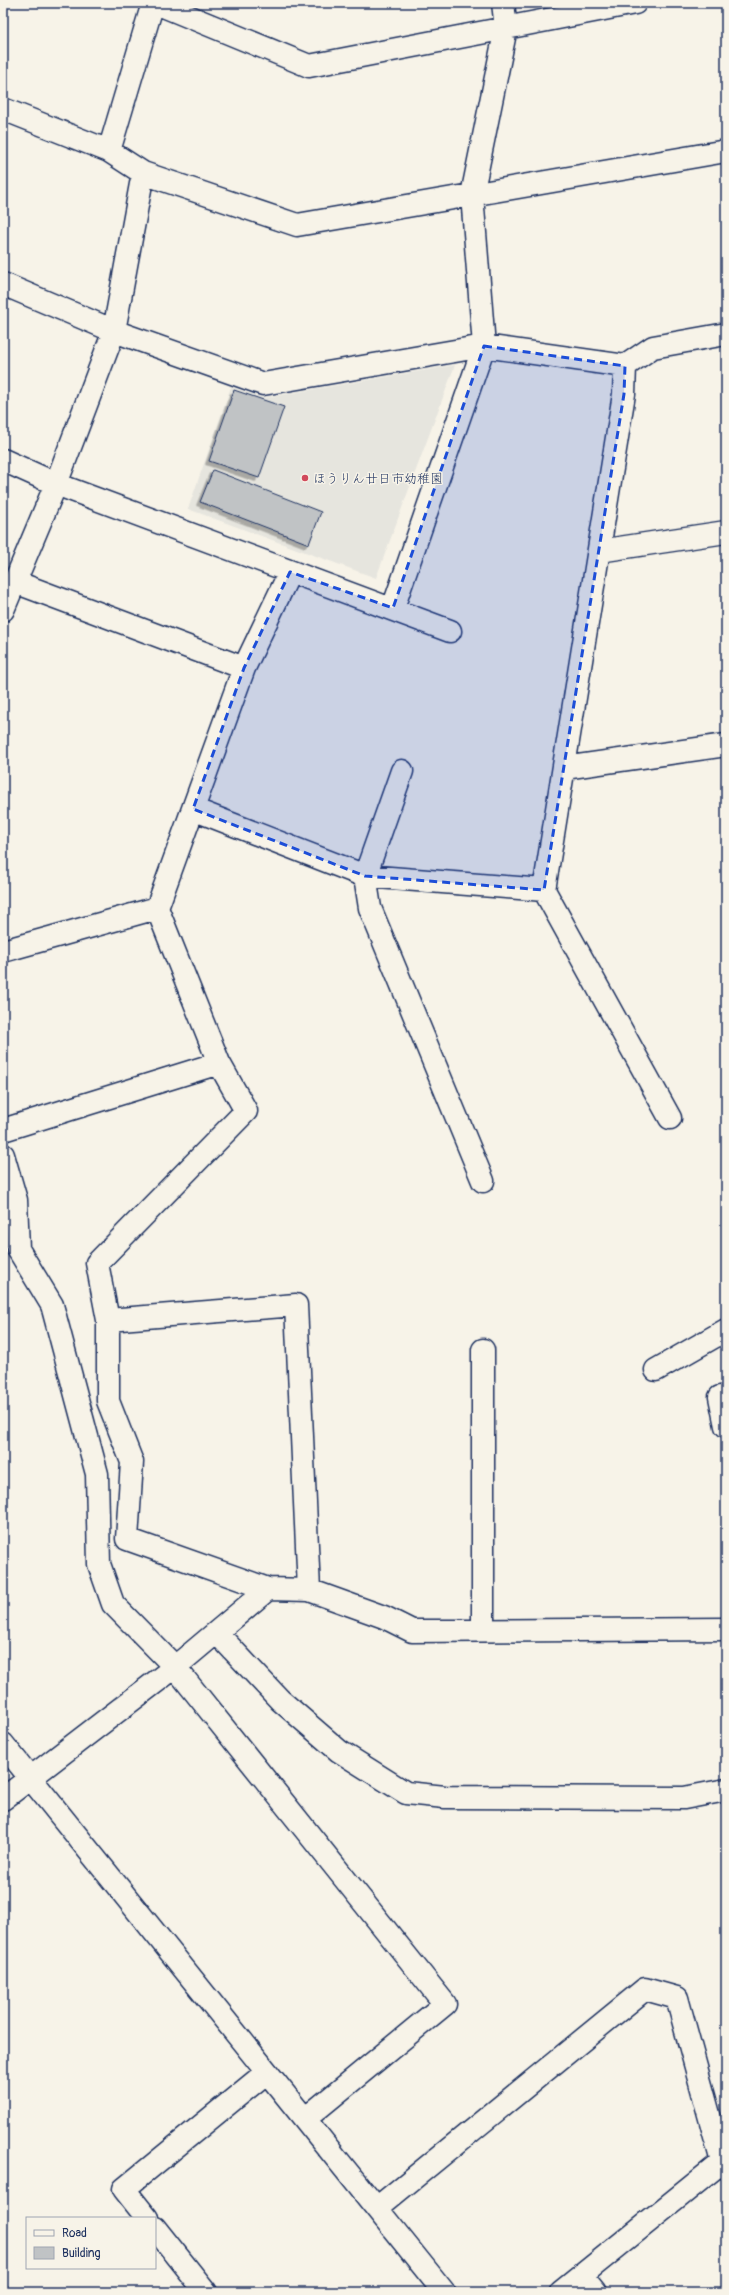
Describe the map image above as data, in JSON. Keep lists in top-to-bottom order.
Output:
{
  "places": ["ほうりん廿日市幼稚園"],
  "legend": ["Road", "Building"]
}
